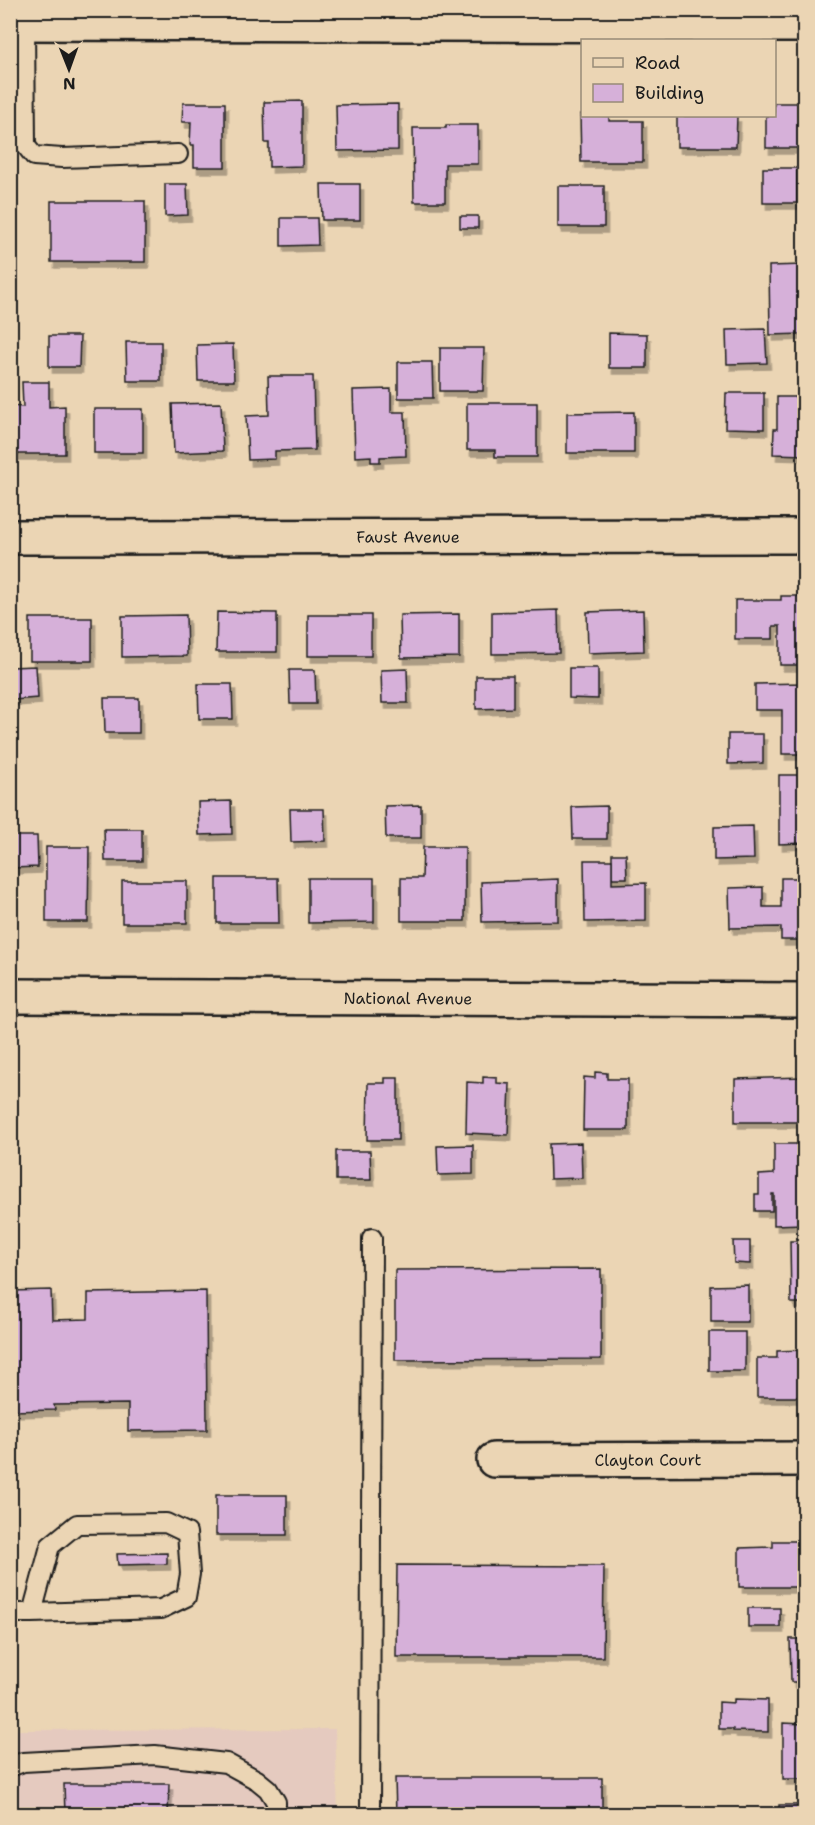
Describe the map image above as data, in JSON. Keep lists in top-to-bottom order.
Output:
{
  "streets": {
    "street": ["Faust Avenue", "National Avenue", "Clayton Court"]
  },
  "legend": ["Road", "Building"],
  "north": "bottom"
}
